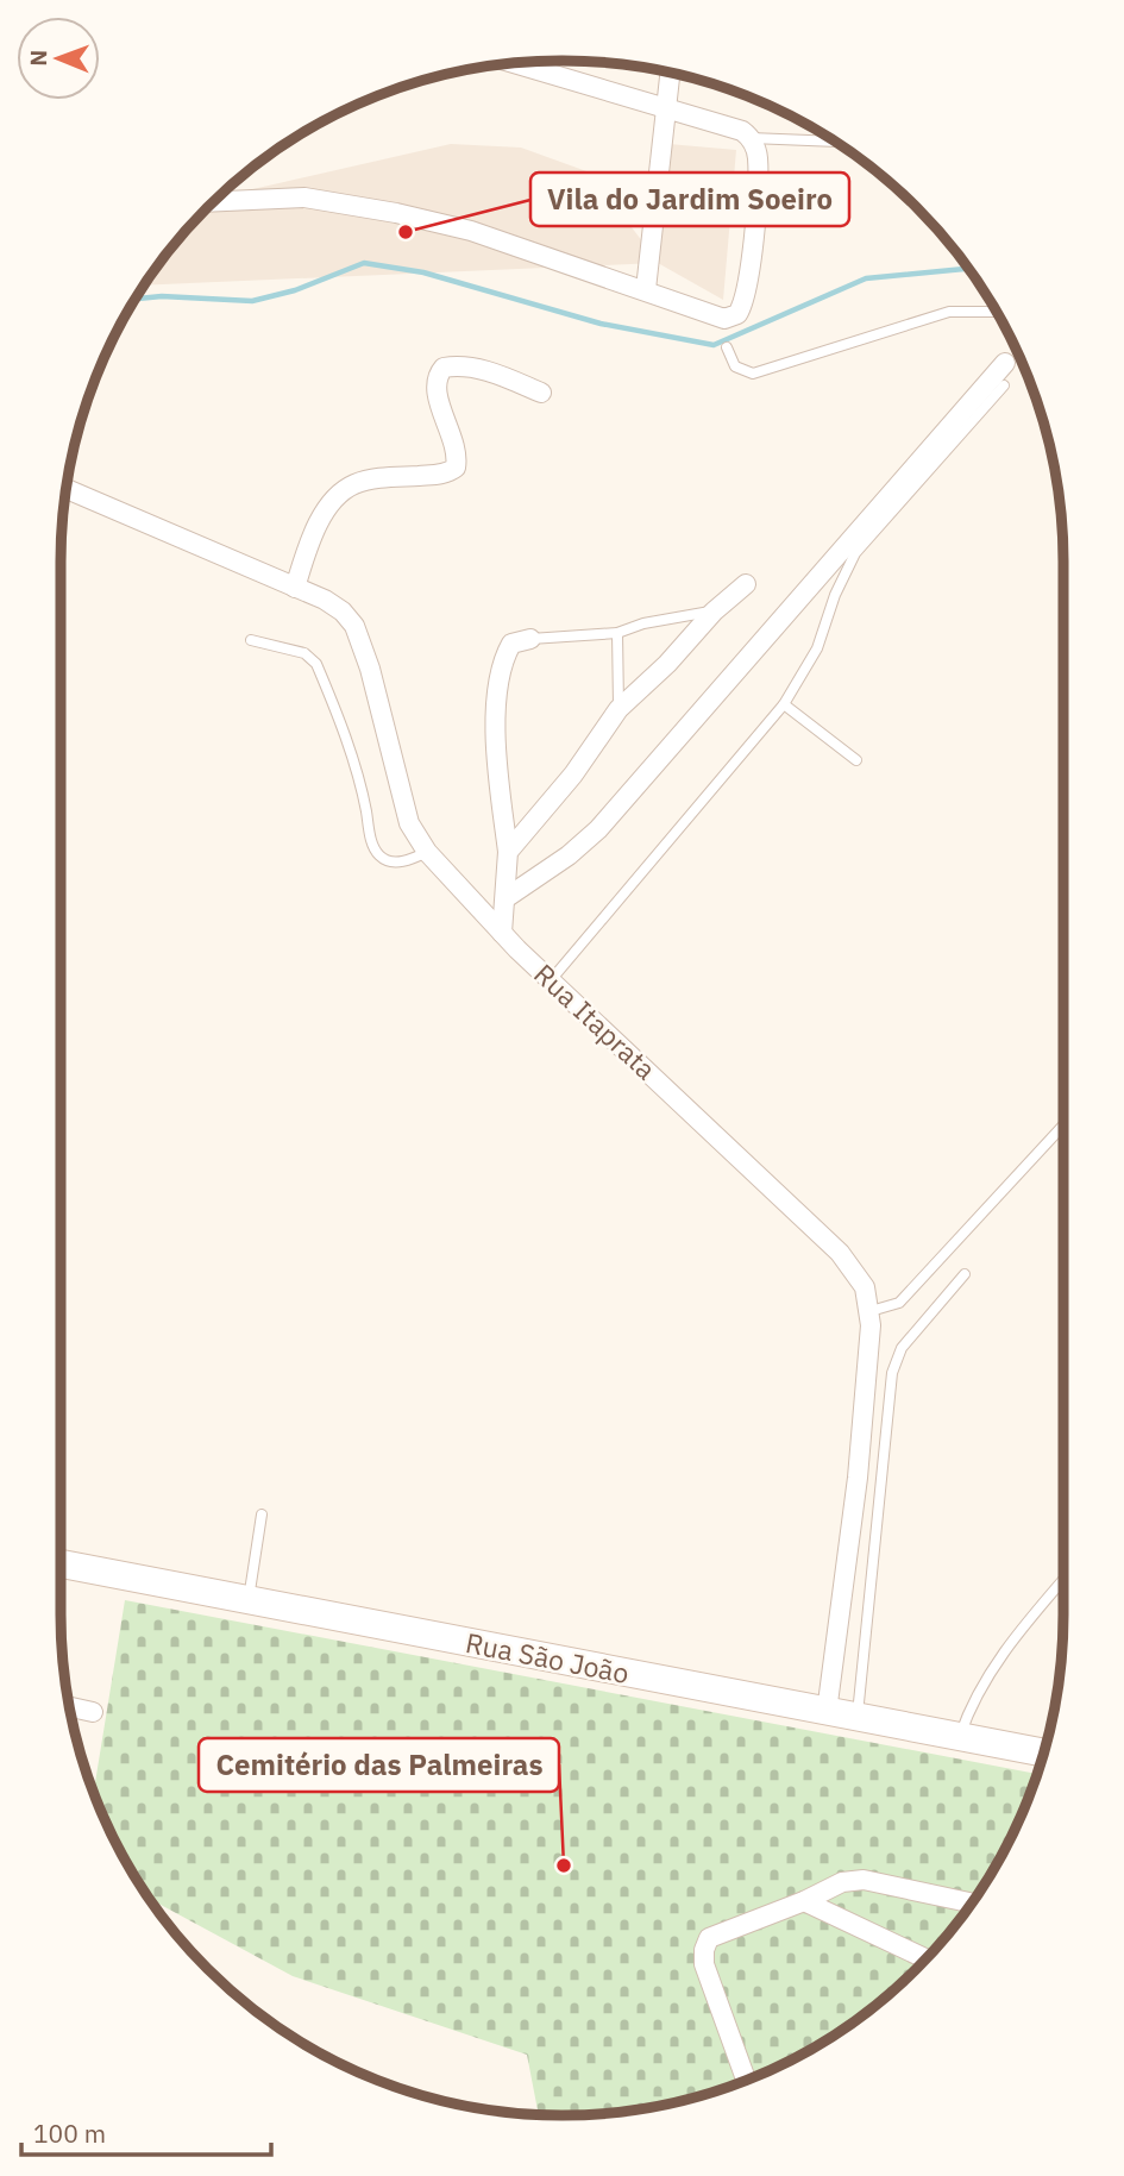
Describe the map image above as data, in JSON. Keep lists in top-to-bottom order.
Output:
{
  "streets": {
    "street": ["Rua Itaprata", "Rua São João"]
  },
  "crossings": [
    ["Rua Itaprata", "Rua São João"]
  ],
  "places": ["Vila do Jardim Soeiro", "Cemitério das Palmeiras"],
  "scale_bar": "100 m",
  "north": "left"
}
